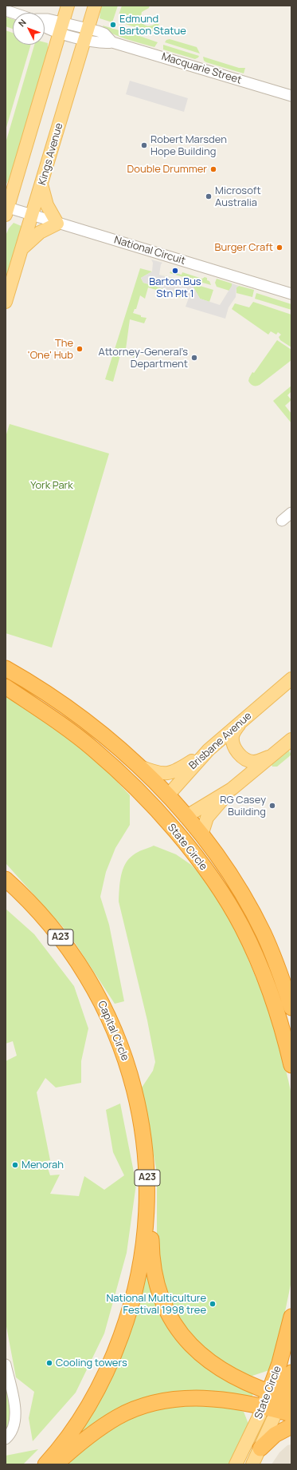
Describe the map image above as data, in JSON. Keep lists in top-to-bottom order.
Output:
{
  "streets": {
    "highway": [
      "Brisbane Avenue",
      "State Circle",
      "A23",
      "Capital Circle"
    ],
    "main road": ["Kings Avenue"],
    "street": ["Macquarie Street", "National Circuit"]
  },
  "crossings": [
    ["Macquarie Street", "Kings Avenue"],
    ["Kings Avenue", "National Circuit"],
    ["Brisbane Avenue", "State Circle"],
    ["State Circle", "A23"],
    ["A23", "Capital Circle"]
  ],
  "parks": ["York Park"],
  "places": [
    "Edmund Barton Statue",
    "Robert Marsden Hope Building",
    "Double Drummer",
    "Microsoft Australia",
    "Burger Craft",
    "Barton Bus Stn Plt 1",
    "The 'One' Hub",
    "Attorney-General’s Department",
    "RG Casey Building",
    "Menorah",
    "National Multiculture Festival 1998 tree",
    "Cooling towers"
  ],
  "north": "top left"
}
